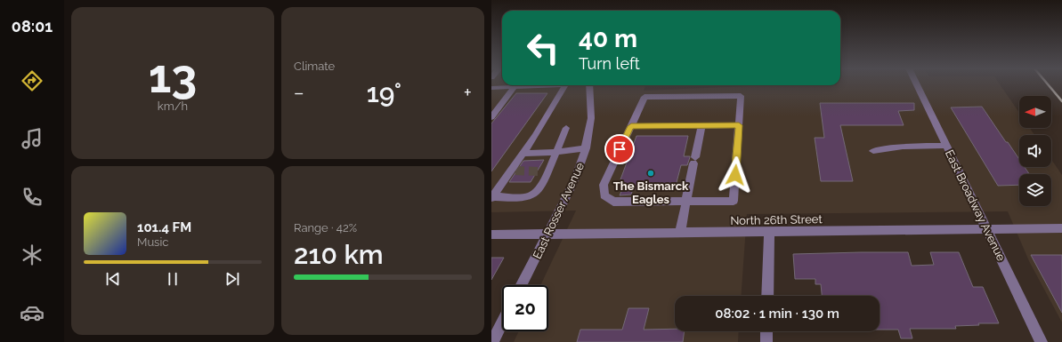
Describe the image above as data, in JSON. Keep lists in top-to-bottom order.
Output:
{
  "streets": {
    "street": ["East Broadway Avenue", "East Rosser Avenue", "North 26th Street"]
  },
  "crossings": [
    ["East Broadway Avenue", "North 26th Street"],
    ["East Rosser Avenue", "North 26th Street"]
  ],
  "places": ["The Bismarck Eagles"],
  "north": "left",
  "page": {
    "tabs": "08:01",
    "tile": [
      ["13", "km/h"],
      "Climate",
      ["Range · 42%", "210 km"]
    ],
    "turn": ["40 m", "Turn left"],
    "heat": ["−", "19°", "+"],
    "song": ["101.4 FM", "Music"],
    "limit": "20",
    "trip": "08:02 · 1 min · 130 m"
  }
}
